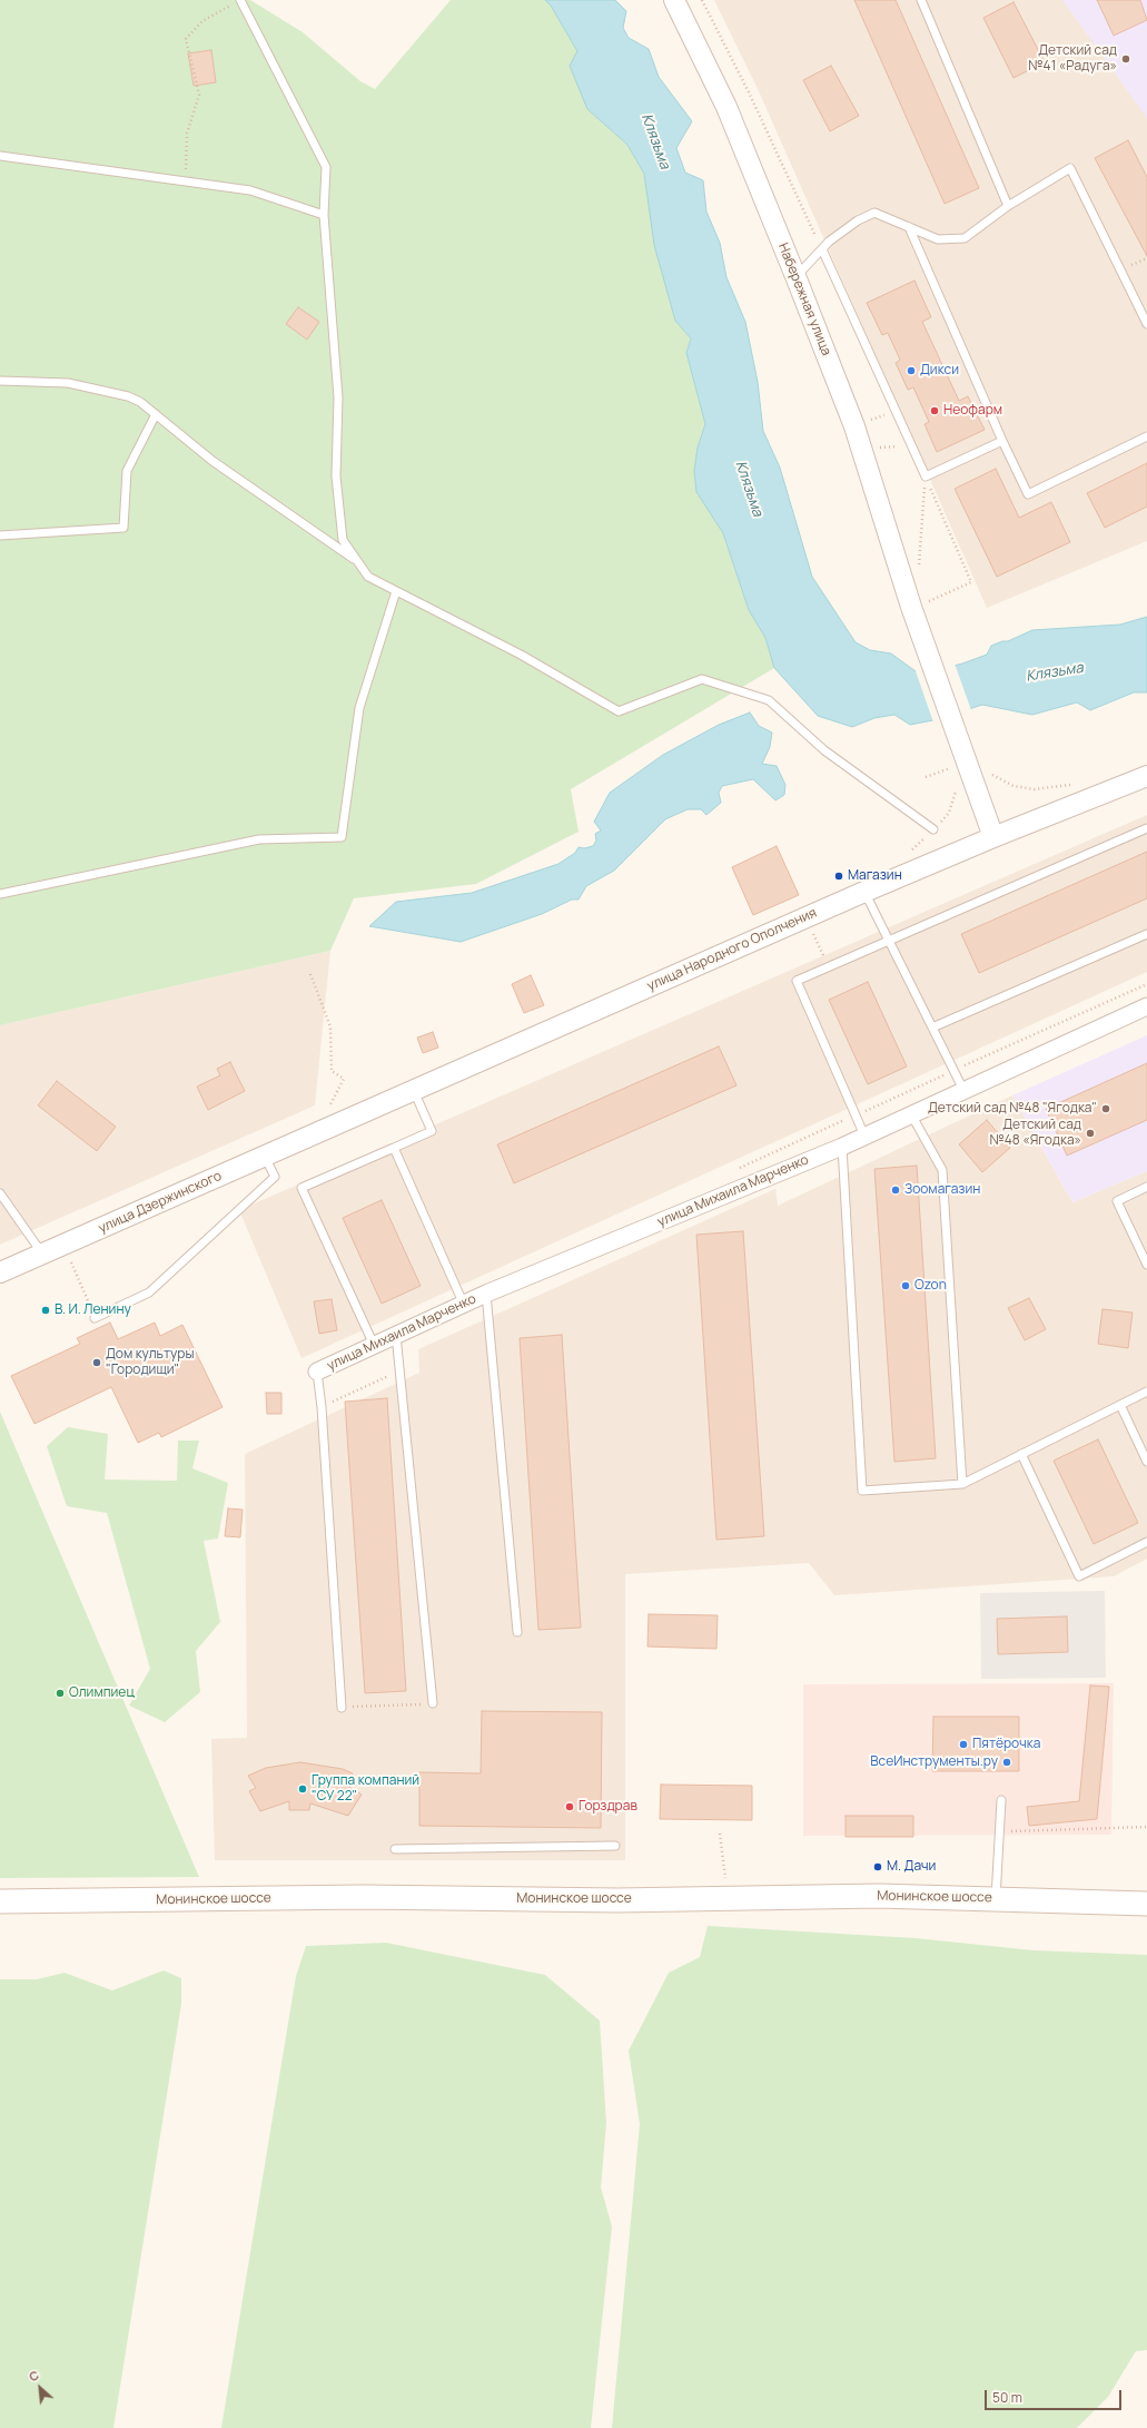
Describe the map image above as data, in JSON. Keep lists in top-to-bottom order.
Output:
{
  "streets": {
    "main road": ["Монинское шоссе"],
    "street": [
      "Набережная улица",
      "улица Народного Ополчения",
      "улица Михаила Марченко",
      "улица Дзержинского"
    ]
  },
  "crossings": [
    ["Набережная улица", "улица Народного Ополчения"],
    ["улица Народного Ополчения", "улица Дзержинского"]
  ],
  "water": ["Клязьма"],
  "places": [
    "Детский сад №41 «Радуга»",
    "Дикси",
    "Неофарм",
    "Магазин",
    "Детский сад №48 \"Ягодка\"",
    "Детский сад №48 «Ягодка»",
    "Зоомагазин",
    "Ozon",
    "В. И. Ленину",
    "Дом культуры \"Городищи\"",
    "Олимпиец",
    "Пятёрочка",
    "ВсеИнструменты.ру",
    "Группа компаний \"СУ 22\"",
    "Горздрав",
    "М. Дачи"
  ],
  "scale_bar": "50 m",
  "north": "top left"
}
